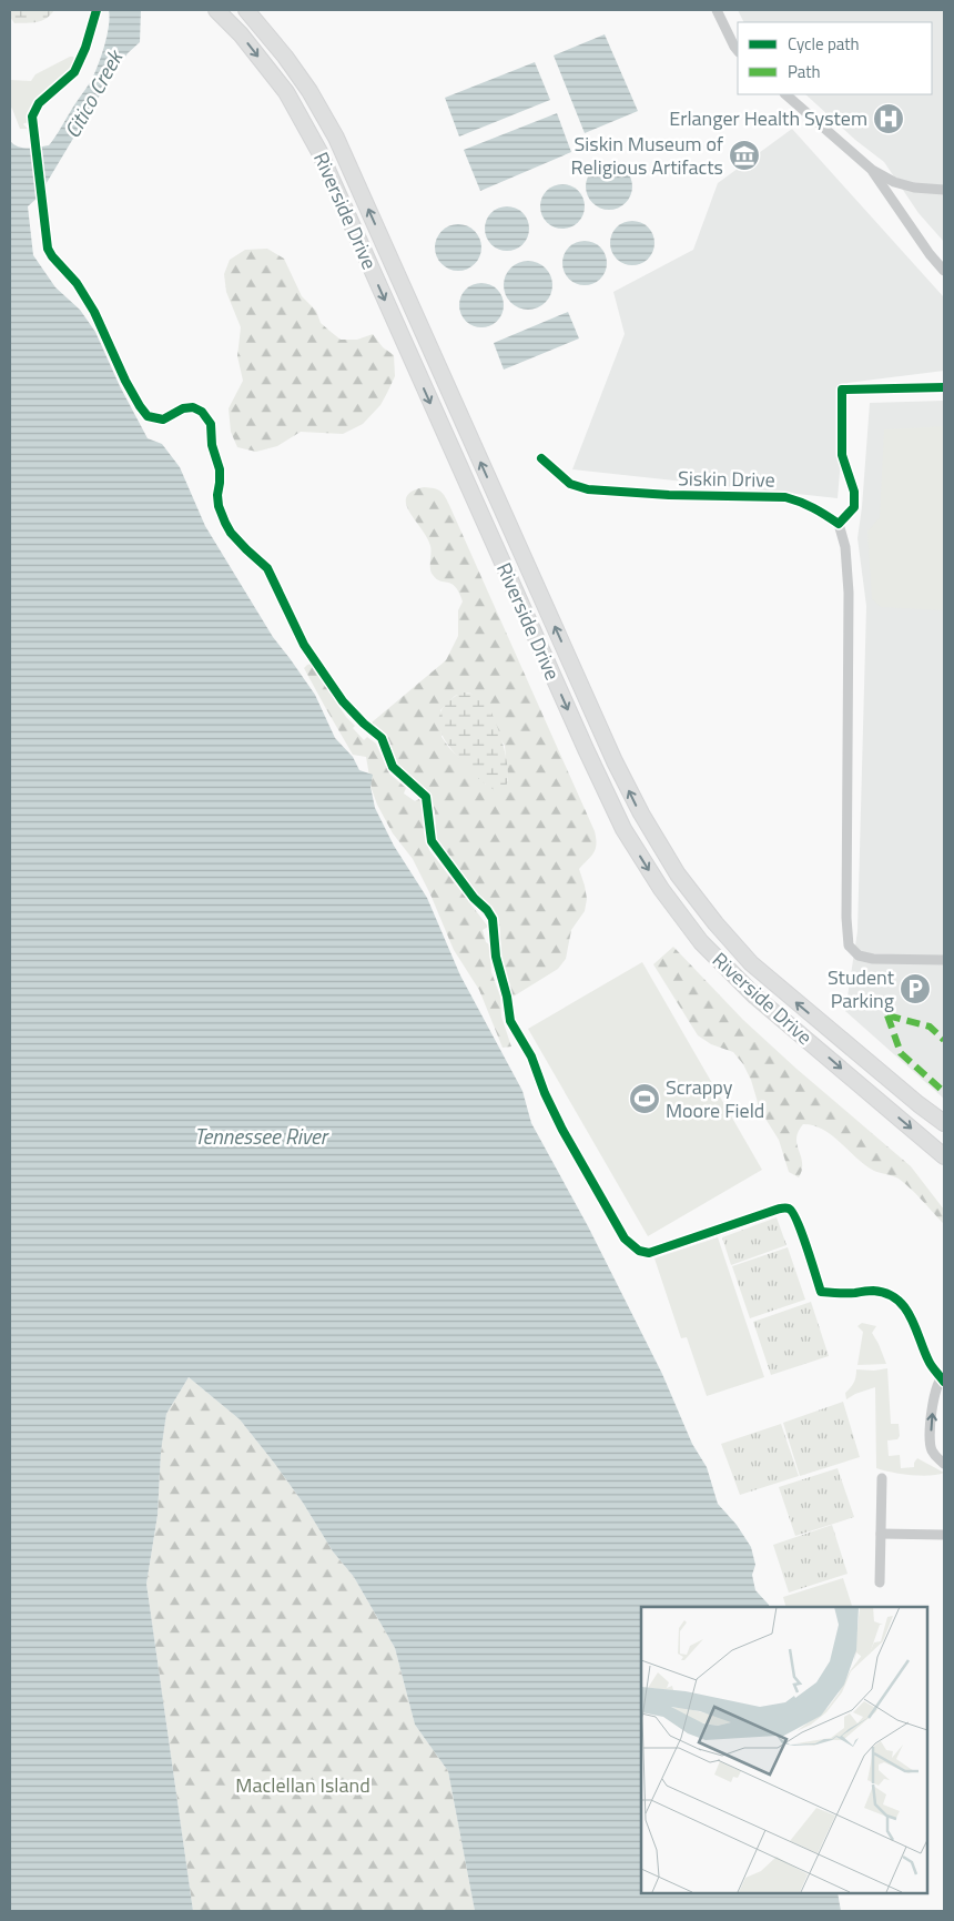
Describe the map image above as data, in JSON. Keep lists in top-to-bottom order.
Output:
{
  "streets": {
    "main road": ["Riverside Drive"],
    "street": ["Siskin Drive"]
  },
  "water": ["Citico Creek", "Tennessee River"],
  "parks": ["Maclellan Island"],
  "places": {
    "hospital": ["Erlanger Health System"],
    "museum": ["Siskin Museum of Religious Artifacts"],
    "parking": ["Student Parking"],
    "sports": ["Scrappy Moore Field"]
  },
  "legend": ["Cycle path", "Path"]
}
